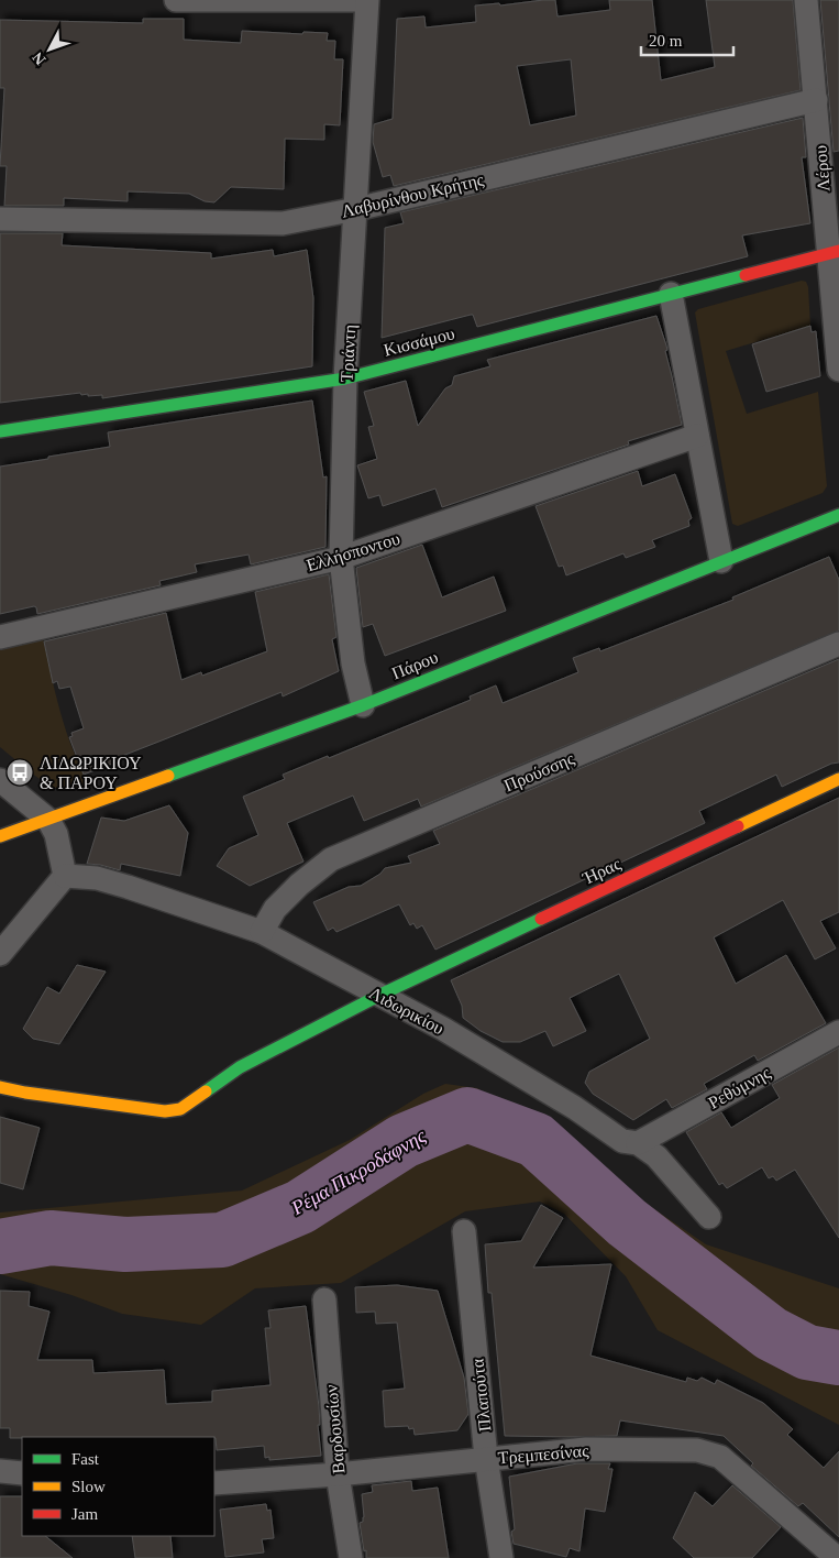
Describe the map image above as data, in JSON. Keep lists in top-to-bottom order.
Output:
{
  "streets": {
    "street": [
      "Λέρου",
      "Λαβυρίνθου Κρήτης",
      "Κισσάμου",
      "Τριάντη",
      "Ελλήσποντου",
      "Πάρου",
      "Προύσσης",
      "Ήρας",
      "Λιδωρικίου",
      "Ρεθύμνης",
      "Πλαπούτα",
      "Βαρδουσίων",
      "Τρεμπεσίνας"
    ]
  },
  "crossings": [
    ["Λέρου", "Λαβυρίνθου Κρήτης"],
    ["Λέρου", "Κισσάμου"],
    ["Λαβυρίνθου Κρήτης", "Τριάντη"],
    ["Κισσάμου", "Τριάντη"],
    ["Τριάντη", "Ελλήσποντου"],
    ["Τριάντη", "Πάρου"],
    ["Προύσσης", "Λιδωρικίου"],
    ["Ήρας", "Λιδωρικίου"],
    ["Λιδωρικίου", "Ρεθύμνης"],
    ["Πλαπούτα", "Τρεμπεσίνας"],
    ["Βαρδουσίων", "Τρεμπεσίνας"]
  ],
  "water": ["Ρέμα Πικροδάφνης"],
  "places": {
    "bus stop": ["ΛΙΔΩΡΙΚΙΟΥ & ΠΑΡΟΥ"]
  },
  "legend": ["Fast", "Slow", "Jam"],
  "scale_bar": "20 m",
  "north": "bottom left"
}
